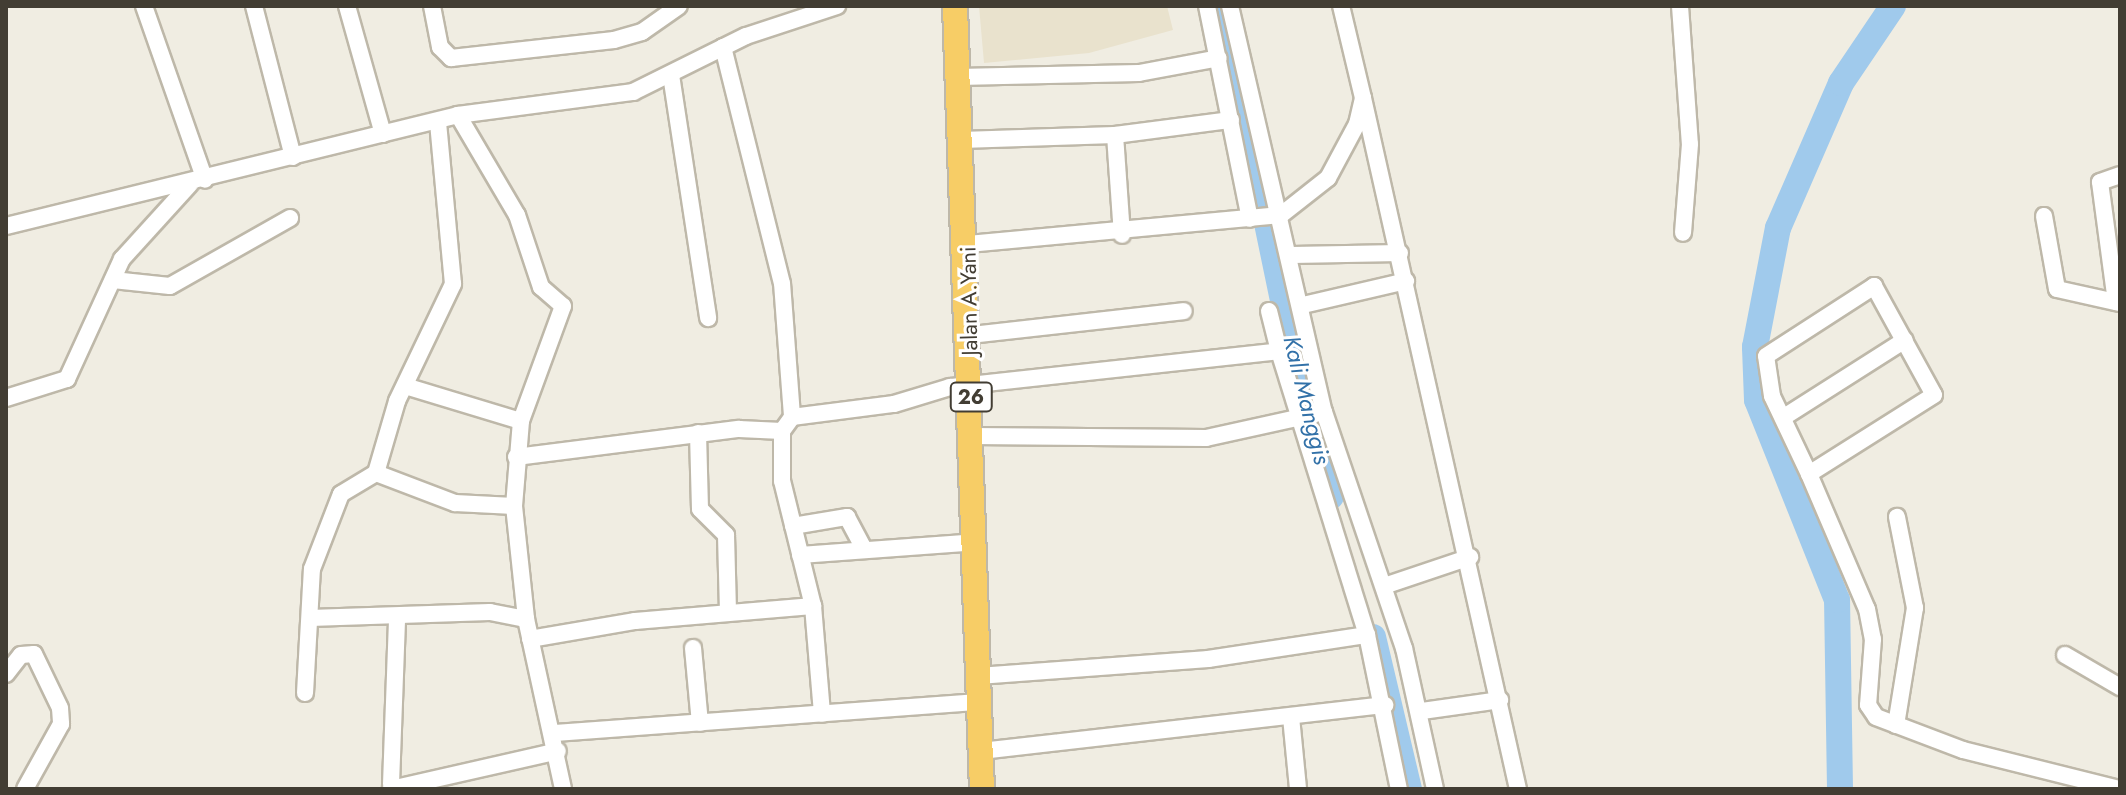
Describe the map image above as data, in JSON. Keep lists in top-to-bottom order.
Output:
{
  "streets": {
    "highway": ["Jalan A.Yani", "26"]
  },
  "water": ["Kali Manggis"]
}
